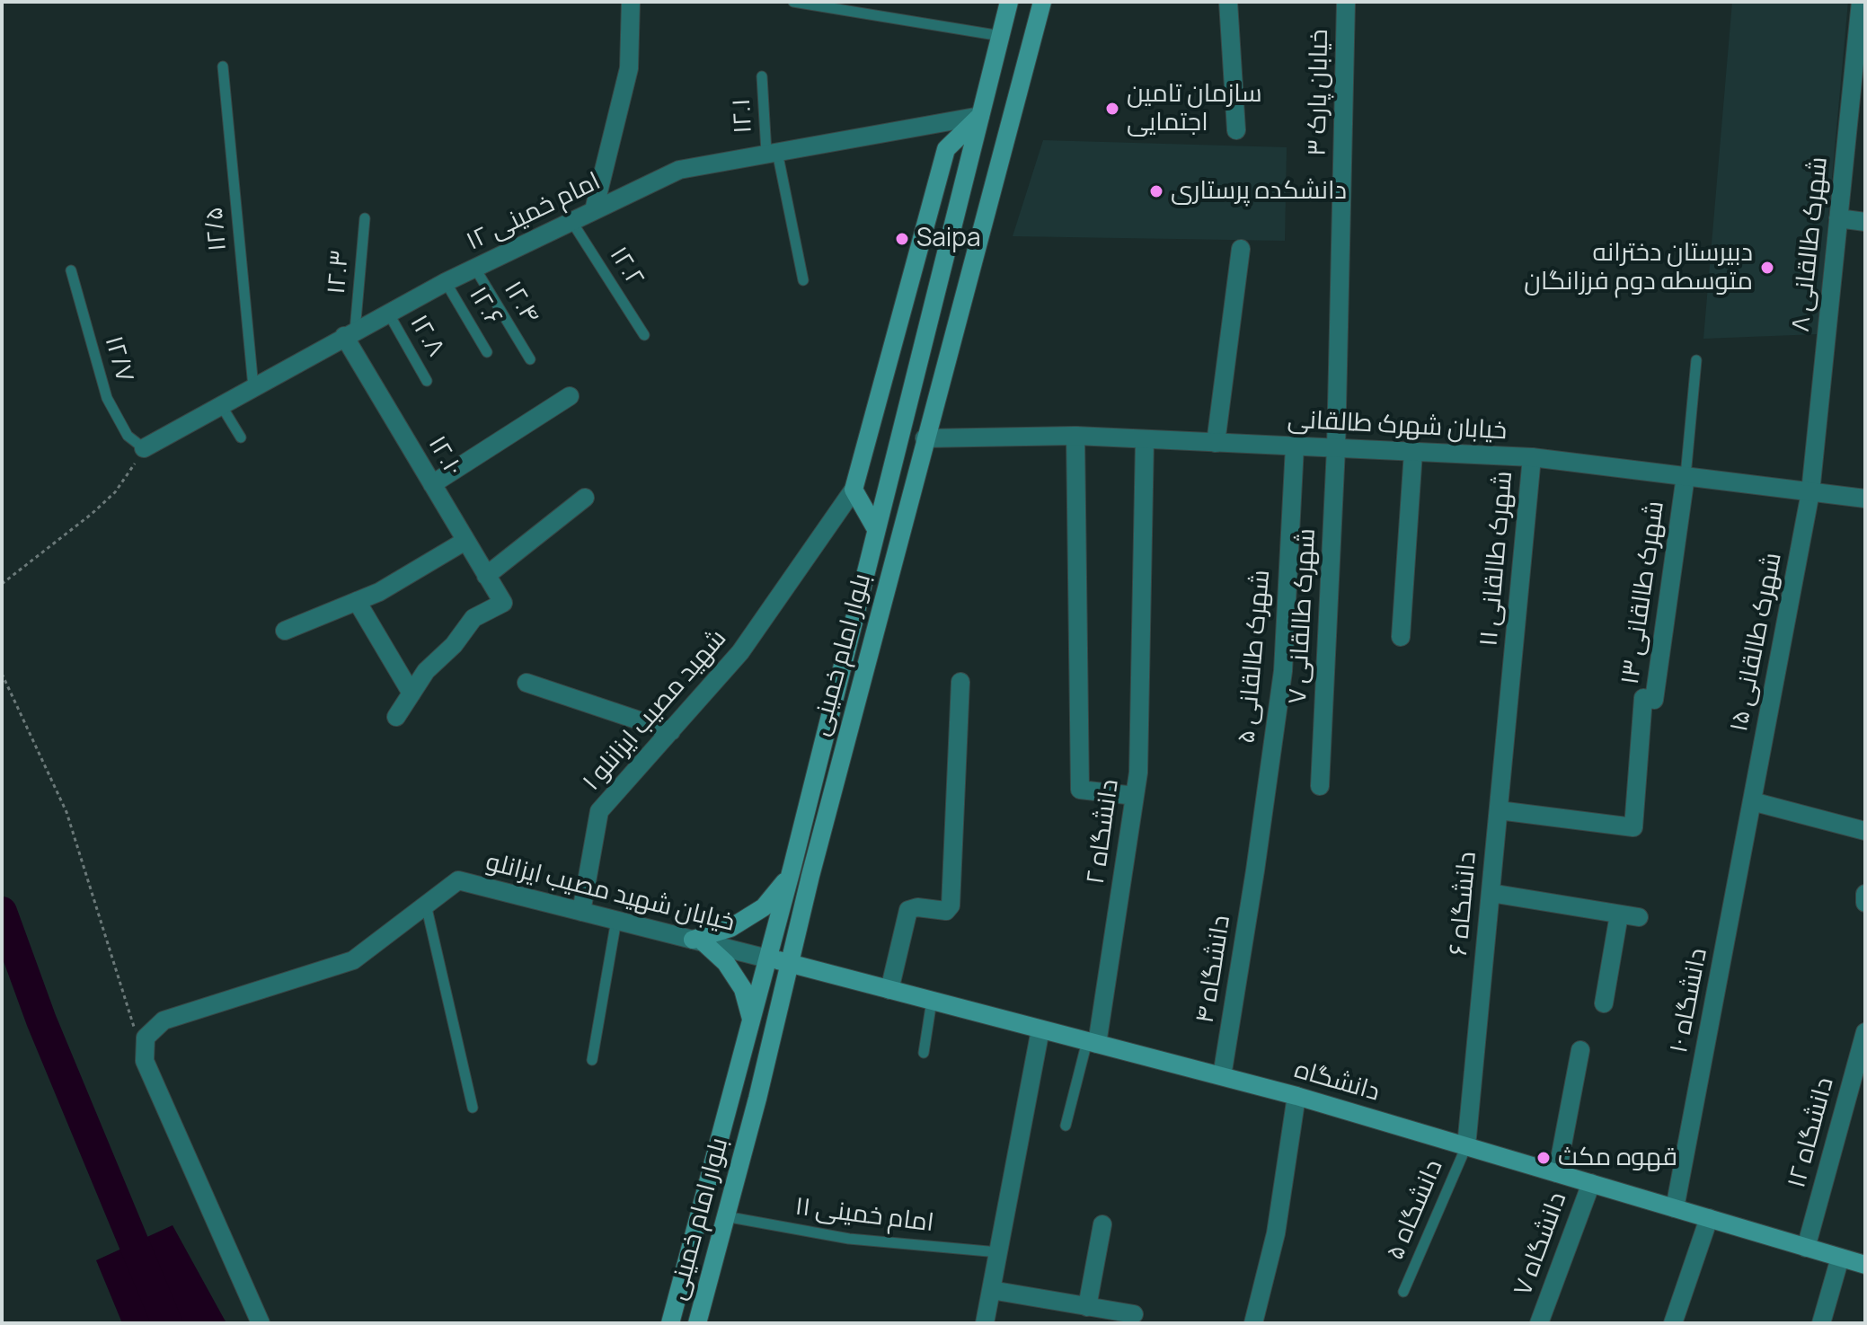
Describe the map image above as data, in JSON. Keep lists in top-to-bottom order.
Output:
{
  "streets": {
    "main road": ["بلوار امام خمینی", "دانشگاه"],
    "street": [
      "خیابان پارک ۳",
      "امام خمینی ۱۲",
      "شهرک طالقانی ۸",
      "خیابان شهرک طالقانی",
      "۱۲.۱۰",
      "شهرک طالقانی ۱۱",
      "شهرک طالقانی ۱۳",
      "شهرک طالقانی ۷",
      "شهرک طالقانی ۱۵",
      "شهرک طالقانی ۵",
      "شهید مصیب ایزانلو ۱",
      "دانشگاه ۲",
      "خیابان شهید مصیب ایزانلو",
      "دانشگاه ۶",
      "دانشگاه ۴",
      "دانشگاه ۱۰",
      "دانشگاه ۱۲",
      "دانشگاه ۷"
    ],
    "lane": [
      "۱۲.۱",
      "۱۲/۵",
      "۱۲.۲",
      "۱۲.۳",
      "۱۲.۴",
      "۱۲.۶",
      "۱۲.۸",
      "۱۲/۷",
      "دانشگاه ۵",
      "امام خمینی ۱۱"
    ]
  },
  "crossings": [
    ["خیابان پارک ۳", "خیابان شهرک طالقانی"],
    ["خیابان پارک ۳", "شهرک طالقانی ۷"],
    ["۱۲.۱", "امام خمینی ۱۲"],
    ["امام خمینی ۱۲", "۱۲/۵"],
    ["امام خمینی ۱۲", "۱۲.۲"],
    ["امام خمینی ۱۲", "۱۲.۳"],
    ["امام خمینی ۱۲", "۱۲.۴"],
    ["امام خمینی ۱۲", "۱۲.۶"],
    ["امام خمینی ۱۲", "۱۲.۸"],
    ["امام خمینی ۱۲", "۱۲/۷"],
    ["امام خمینی ۱۲", "۱۲.۱۰"],
    ["امام خمینی ۱۲", "بلوار امام خمینی"],
    ["شهرک طالقانی ۸", "خیابان شهرک طالقانی"],
    ["شهرک طالقانی ۸", "شهرک طالقانی ۱۵"],
    ["۱۲.۳", "۱۲.۱۰"],
    ["خیابان شهرک طالقانی", "شهرک طالقانی ۱۱"],
    ["خیابان شهرک طالقانی", "شهرک طالقانی ۱۳"],
    ["خیابان شهرک طالقانی", "شهرک طالقانی ۷"],
    ["خیابان شهرک طالقانی", "شهرک طالقانی ۱۵"],
    ["خیابان شهرک طالقانی", "بلوار امام خمینی"],
    ["خیابان شهرک طالقانی", "شهرک طالقانی ۵"],
    ["خیابان شهرک طالقانی", "دانشگاه ۲"],
    ["شهرک طالقانی ۱۱", "دانشگاه ۶"],
    ["شهرک طالقانی ۱۳", "دانشگاه ۶"],
    ["شهرک طالقانی ۱۵", "دانشگاه ۱۰"],
    ["بلوار امام خمینی", "خیابان شهید مصیب ایزانلو"],
    ["بلوار امام خمینی", "دانشگاه"],
    ["بلوار امام خمینی", "امام خمینی ۱۱"],
    ["شهرک طالقانی ۵", "دانشگاه ۴"],
    ["شهید مصیب ایزانلو ۱", "خیابان شهید مصیب ایزانلو"],
    ["دانشگاه ۲", "دانشگاه"],
    ["خیابان شهید مصیب ایزانلو", "دانشگاه"],
    ["دانشگاه ۶", "دانشگاه"],
    ["دانشگاه ۶", "دانشگاه ۵"],
    ["دانشگاه ۴", "دانشگاه"],
    ["دانشگاه ۱۰", "دانشگاه"],
    ["دانشگاه", "دانشگاه ۱۲"],
    ["دانشگاه", "دانشگاه ۵"],
    ["دانشگاه", "دانشگاه ۷"]
  ],
  "places": [
    "سازمان تامین اجتمایی",
    "دانشکده پرستاری",
    "Saipa",
    "دبیرستان دخترانه متوسطه دوم فرزانگان",
    "قهوه مکث"
  ]
}
